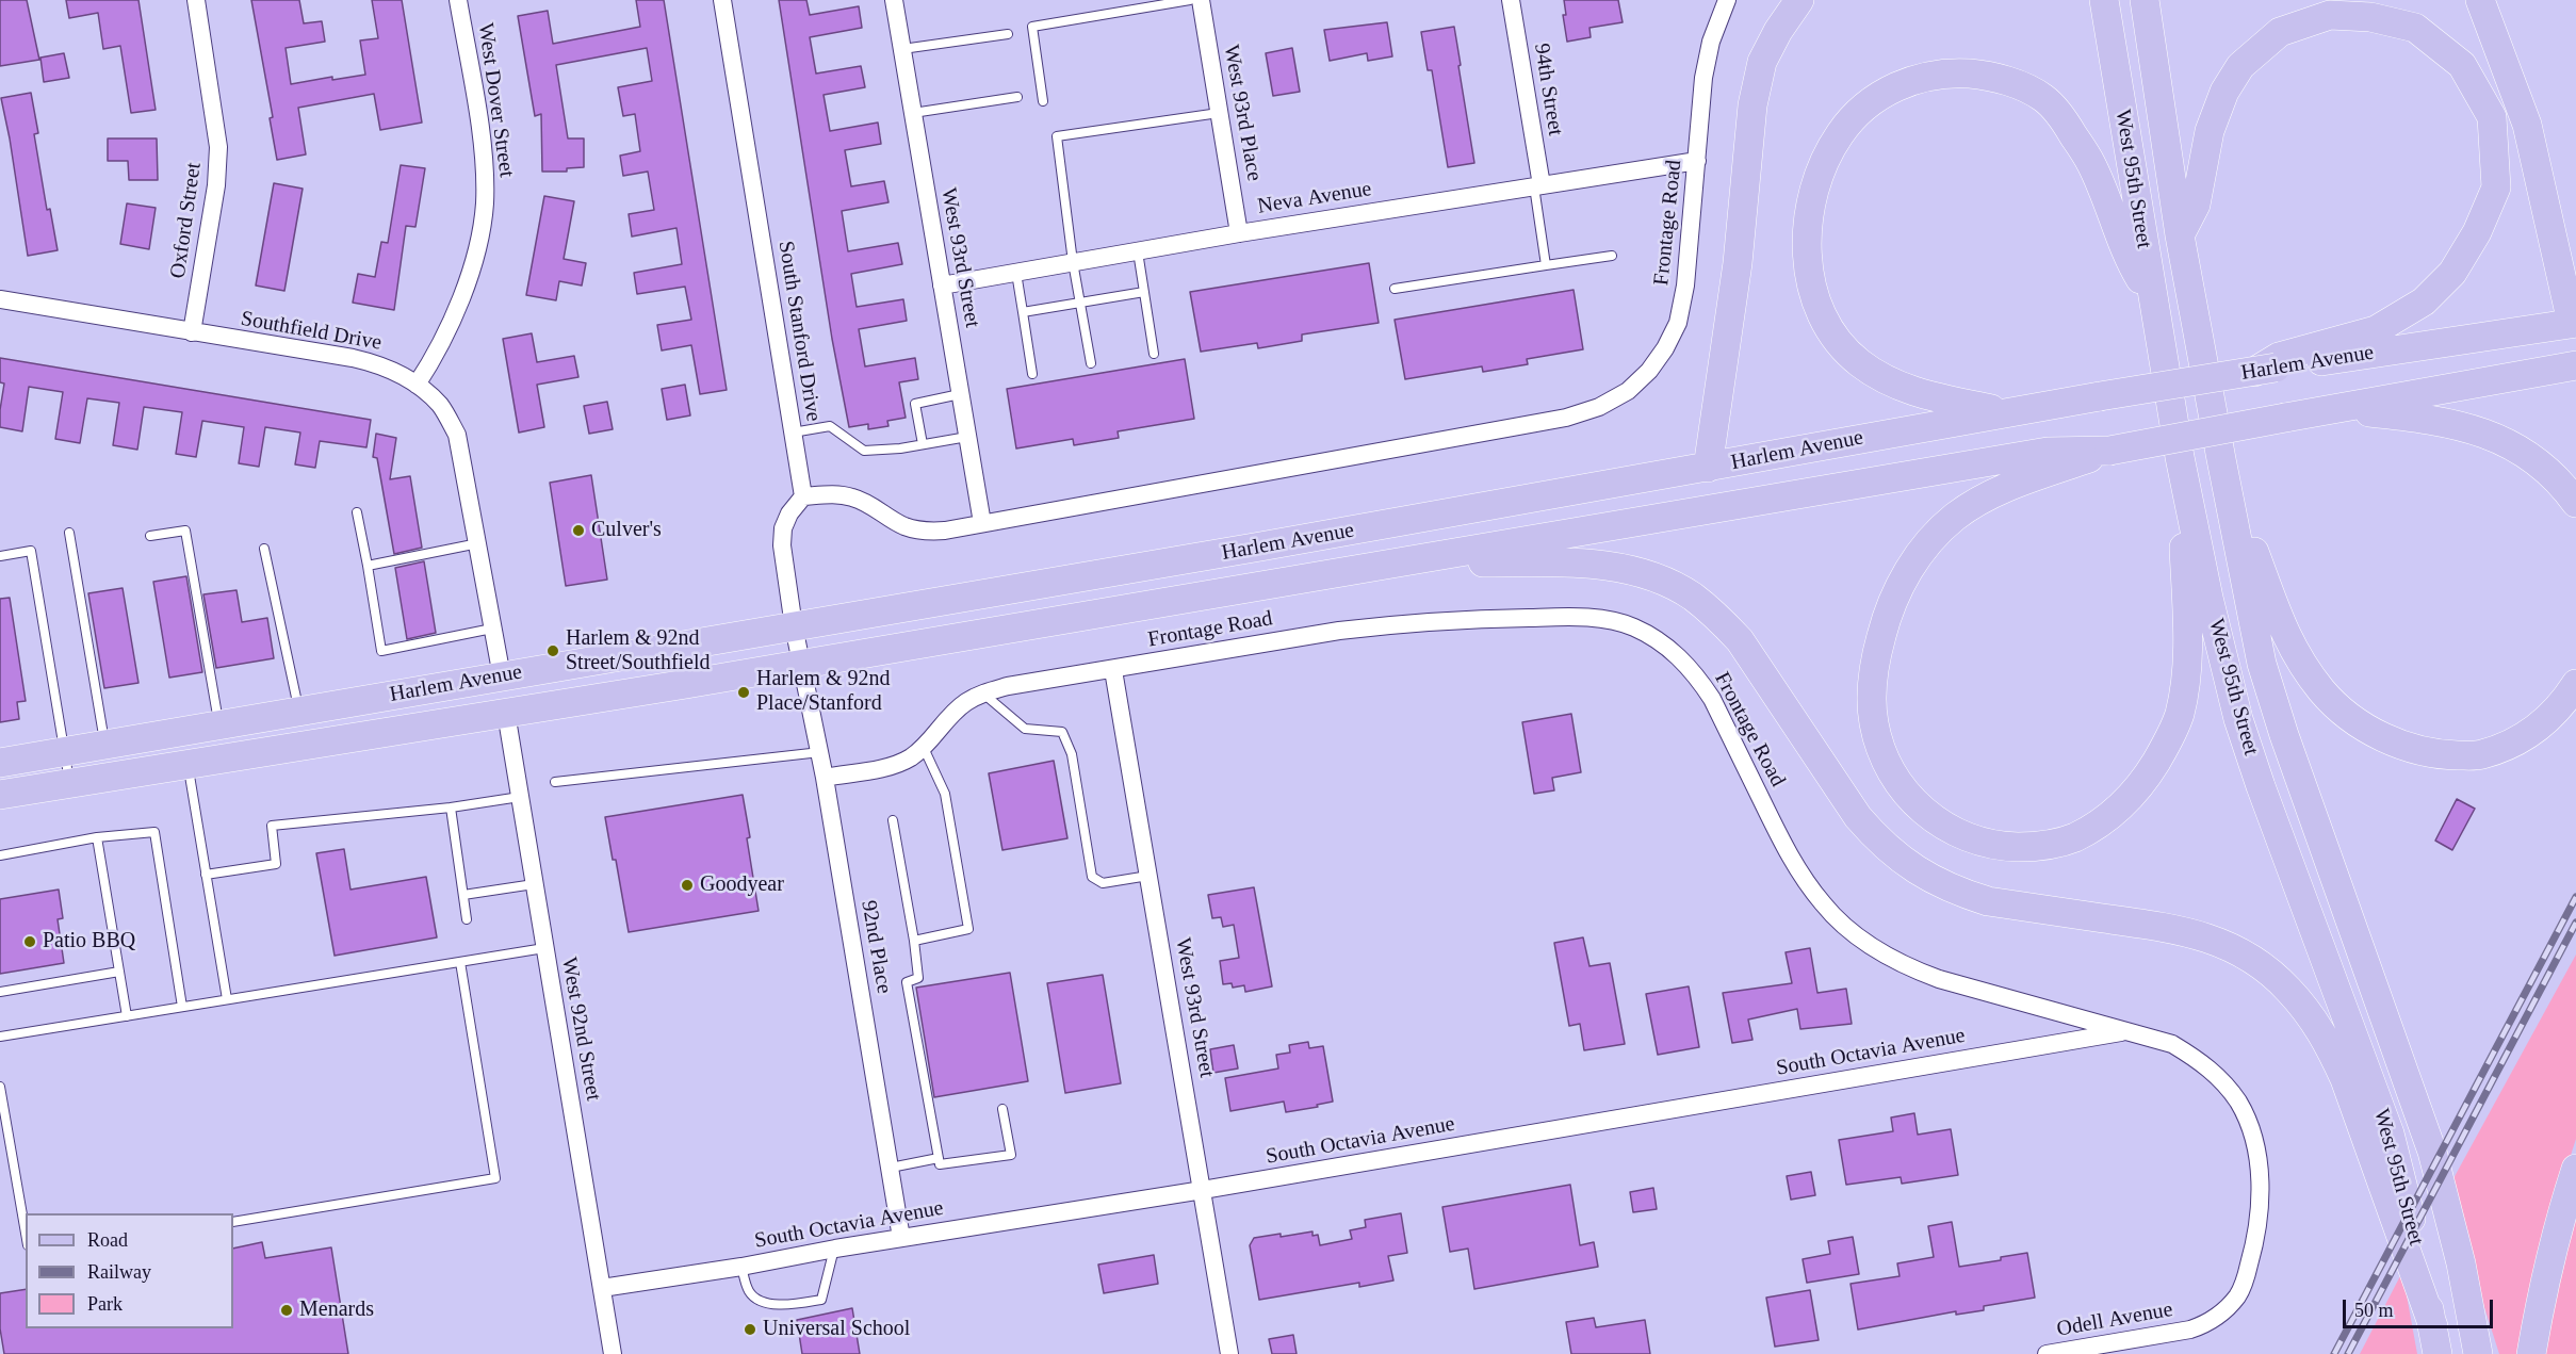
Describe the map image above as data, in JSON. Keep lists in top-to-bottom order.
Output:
{
  "streets": {
    "main road": ["West 95th Street", "Harlem Avenue"],
    "street": [
      "94th Street",
      "West Dover Street",
      "West 93rd Place",
      "Neva Avenue",
      "Oxford Street",
      "Frontage Road",
      "West 93rd Street",
      "Southfield Drive",
      "South Stanford Drive",
      "92nd Place",
      "West 92nd Street",
      "South Octavia Avenue",
      "Odell Avenue"
    ]
  },
  "crossings": [
    ["94th Street", "Neva Avenue"],
    ["West Dover Street", "Southfield Drive"],
    ["West 93rd Place", "Neva Avenue"],
    ["Neva Avenue", "Frontage Road"],
    ["Neva Avenue", "West 93rd Street"],
    ["Oxford Street", "Southfield Drive"],
    ["Frontage Road", "West 93rd Street"],
    ["Frontage Road", "South Stanford Drive"],
    ["Frontage Road", "92nd Place"],
    ["Frontage Road", "South Octavia Avenue"],
    ["Frontage Road", "Odell Avenue"],
    ["West 93rd Street", "South Octavia Avenue"],
    ["Southfield Drive", "Harlem Avenue"],
    ["Harlem Avenue", "92nd Place"],
    ["Harlem Avenue", "West 92nd Street"],
    ["92nd Place", "South Octavia Avenue"],
    ["West 92nd Street", "South Octavia Avenue"]
  ],
  "places": [
    "Culver's",
    "Harlem & 92nd Street/Southfield",
    "Harlem & 92nd Place/Stanford",
    "Goodyear",
    "Patio BBQ",
    "Menards",
    "Universal School"
  ],
  "legend": ["Road", "Railway", "Park"],
  "scale_bar": "50 m"
}
